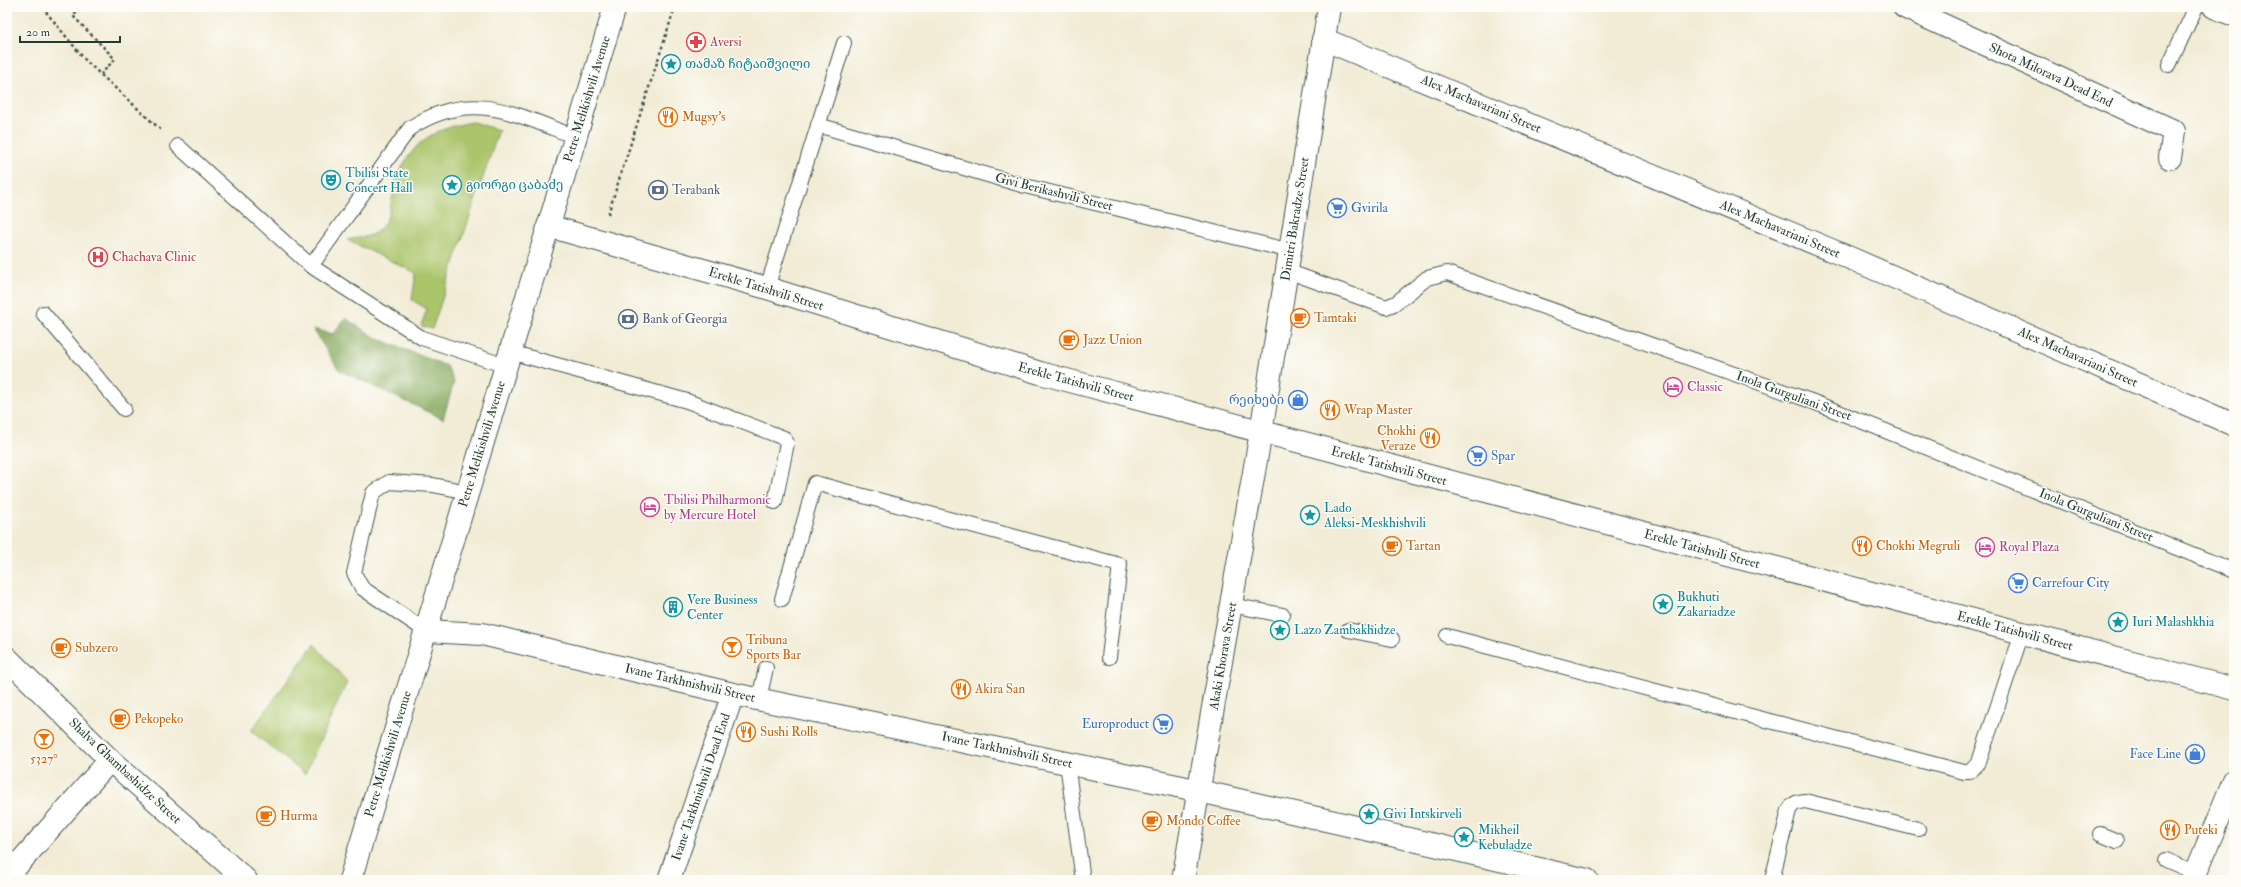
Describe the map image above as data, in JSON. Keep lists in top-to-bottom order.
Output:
{
  "streets": {
    "street": [
      "Shota Milorava Dead End",
      "Petre Melikishvili Avenue",
      "Alex Machavariani Street",
      "Dimitri Bakradze Street",
      "Erekle Tatishvili Street",
      "Akaki Khorava Street",
      "Ivane Tarkhnishvili Street",
      "Shalva Ghambashidze Street",
      "Ivane Tarkhnishvili Dead End"
    ],
    "lane": ["Givi Berikashvili Street", "Inola Gurguliani Street"]
  },
  "crossings": [
    ["Petre Melikishvili Avenue", "Erekle Tatishvili Street"],
    ["Petre Melikishvili Avenue", "Ivane Tarkhnishvili Street"],
    ["Alex Machavariani Street", "Dimitri Bakradze Street"],
    ["Givi Berikashvili Street", "Dimitri Bakradze Street"],
    ["Givi Berikashvili Street", "Inola Gurguliani Street"],
    ["Dimitri Bakradze Street", "Erekle Tatishvili Street"],
    ["Dimitri Bakradze Street", "Inola Gurguliani Street"],
    ["Dimitri Bakradze Street", "Akaki Khorava Street"],
    ["Erekle Tatishvili Street", "Akaki Khorava Street"],
    ["Akaki Khorava Street", "Ivane Tarkhnishvili Street"],
    ["Ivane Tarkhnishvili Street", "Ivane Tarkhnishvili Dead End"]
  ],
  "places": {
    "pharmacy": ["Aversi"],
    "place": [
      "თამაზ ჩიტაიშვილი",
      "გიორგი ცაბაძე",
      "Lado Aleksi-Meskhishvili",
      "Bukhuti Zakariadze",
      "Iuri Malashkhia",
      "Lazo Zambakhidze",
      "Givi Intskirveli",
      "Mikheil Kebuladze"
    ],
    "restaurant": [
      "Mugsy's",
      "Wrap Master",
      "Chokhi Veraze",
      "Chokhi Megruli",
      "Akira San",
      "Sushi Rolls",
      "Puteki"
    ],
    "theatre": ["Tbilisi State Concert Hall"],
    "bank": ["Terabank", "Bank of Georgia"],
    "supermarket": [
      "Gvirila",
      "Spar",
      "Carrefour City",
      "Europroduct"
    ],
    "hospital": ["Chachava Clinic"],
    "cafe": [
      "Tamtaki",
      "Jazz Union",
      "Tartan",
      "Subzero",
      "Pekopeko",
      "Hurma",
      "Mondo Coffee"
    ],
    "hotel": ["Classic", "Tbilisi Philharmonic by Mercure Hotel", "Royal Plaza"],
    "shop": ["რეიხები", "Face Line"],
    "building": ["Vere Business Center"],
    "bar": ["Tribuna Sports Bar", "5327°"]
  },
  "scale_bar": "20 m"
}
